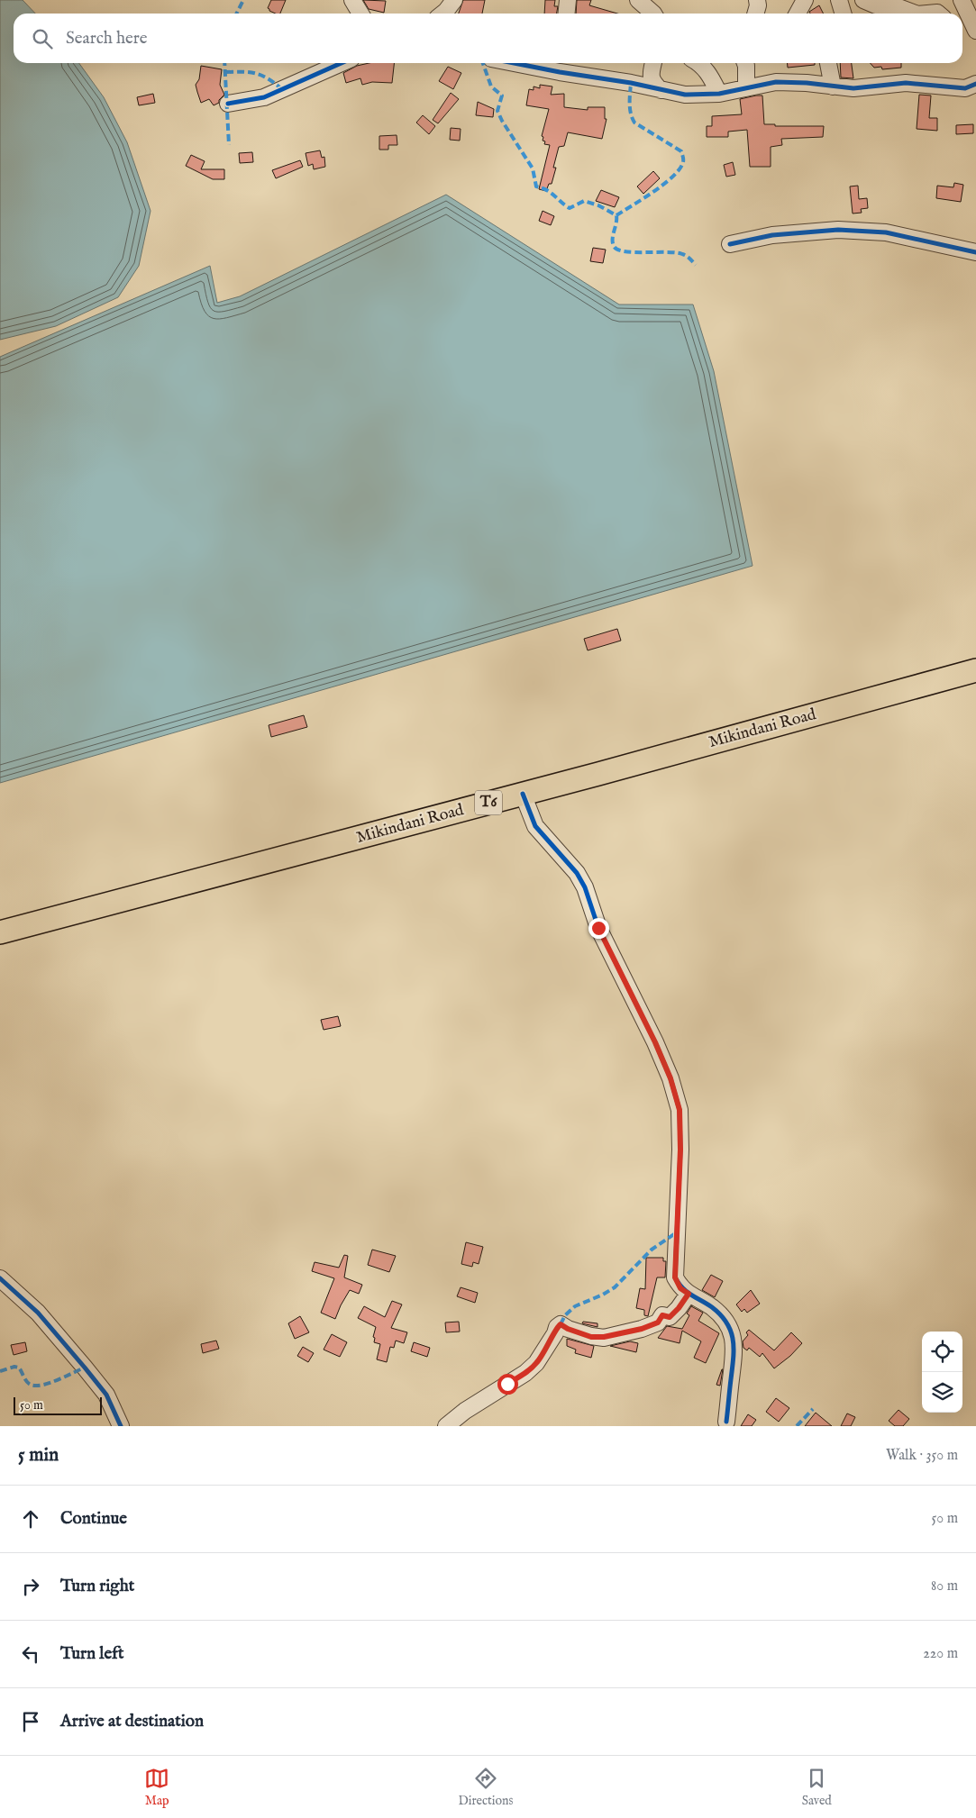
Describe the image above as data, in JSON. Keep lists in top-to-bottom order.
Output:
{
  "streets": {
    "highway": ["Mikindani Road", "T6"]
  },
  "scale_bar": "50 m",
  "page": {
    "search": "Search here",
    "scale": "50 m",
    "heading": ["5 min", "Walk · 350 m"],
    "list": [
      ["Continue", "50 m"],
      ["Turn right", "80 m"],
      ["Turn left", "220 m"],
      "Arrive at destination"
    ],
    "nav": ["Map", "Directions", "Saved"]
  }
}
